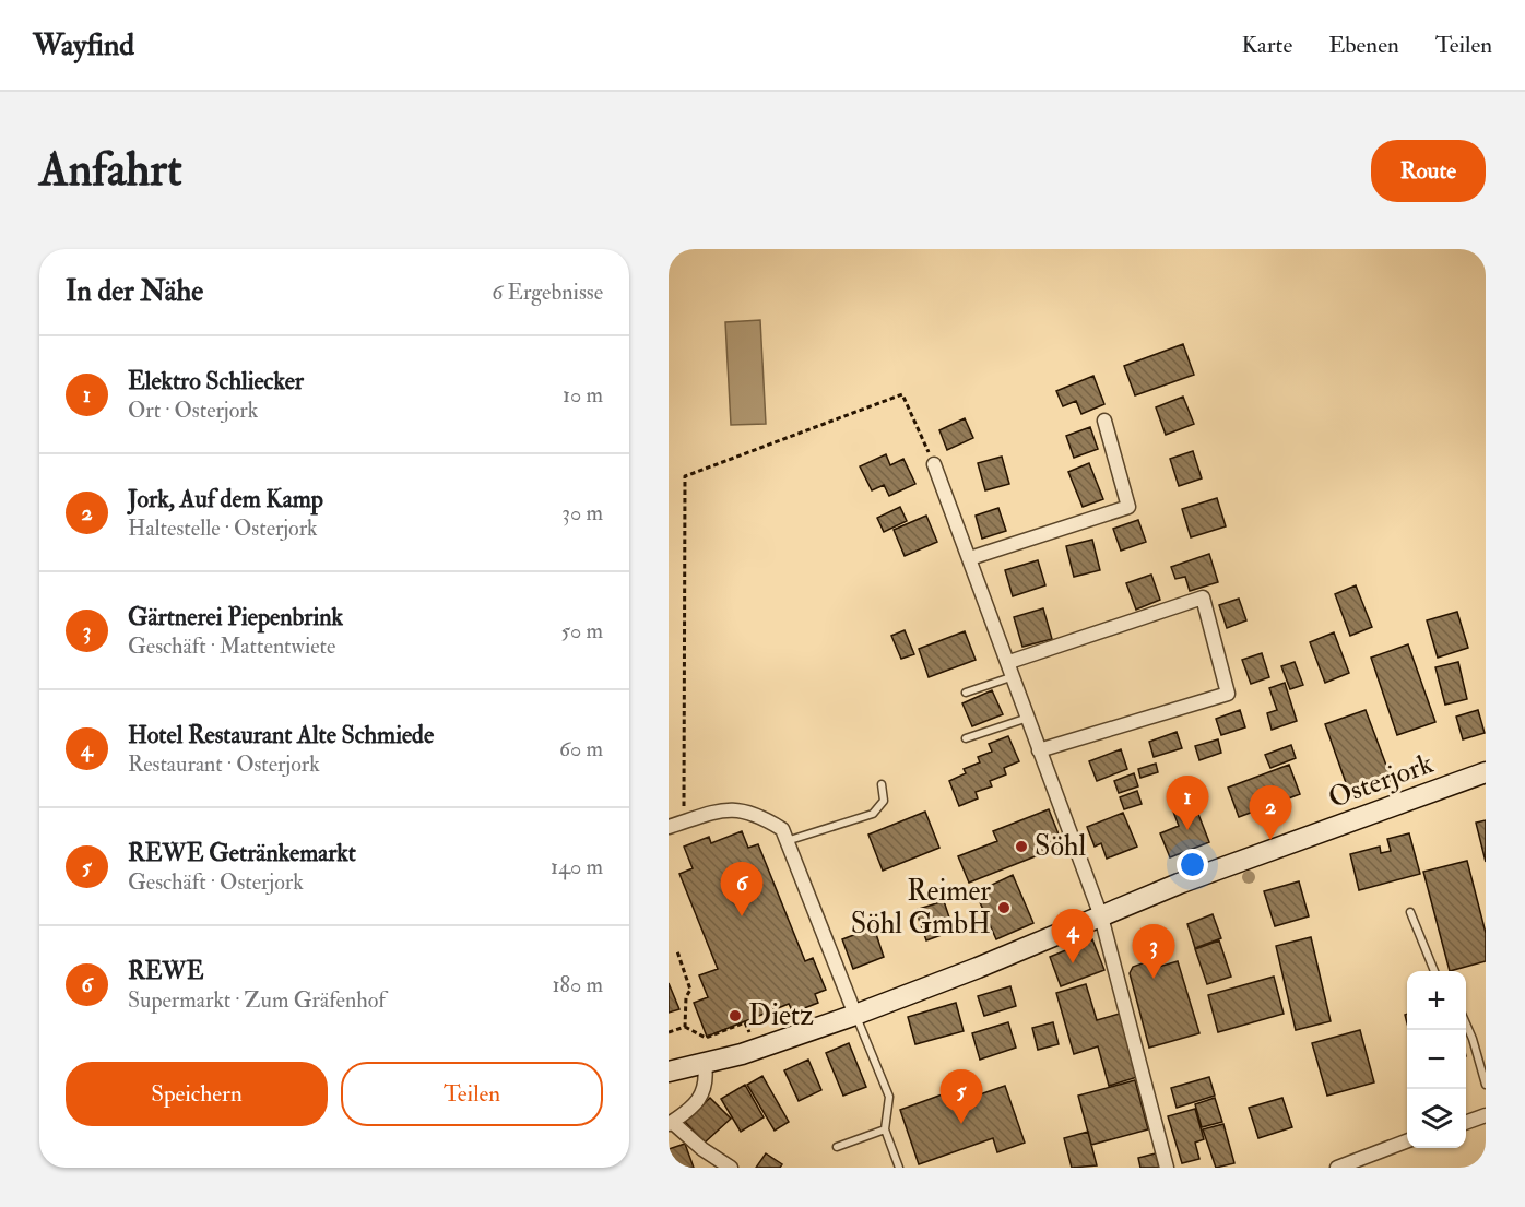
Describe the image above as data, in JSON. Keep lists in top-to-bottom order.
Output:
{
  "streets": {
    "main road": ["Osterjork"]
  },
  "places": ["Söhl", "Reimer Söhl GmbH", "Dietz"],
  "page": {
    "header": "Wayfind",
    "nav": ["Karte", "Ebenen", "Teilen"],
    "buttons": [
      "Route",
      ["Speichern", "Teilen"]
    ],
    "title": "Anfahrt",
    "heading": ["In der Nähe", "6 Ergebnisse"],
    "list": [
      {
        "mark": "1",
        "name": "Elektro Schliecker",
        "note": "Ort · Osterjork",
        "value": "10 m"
      },
      {
        "mark": "2",
        "name": "Jork, Auf dem Kamp",
        "note": "Haltestelle · Osterjork",
        "value": "30 m"
      },
      {
        "mark": "3",
        "name": "Gärtnerei Piepenbrink",
        "note": "Geschäft · Mattentwiete",
        "value": "50 m"
      },
      {
        "mark": "4",
        "name": "Hotel Restaurant Alte Schmiede",
        "note": "Restaurant · Osterjork",
        "value": "60 m"
      },
      {
        "mark": "5",
        "name": "REWE Getränkemarkt",
        "note": "Geschäft · Osterjork",
        "value": "140 m"
      },
      {
        "mark": "6",
        "name": "REWE",
        "note": "Supermarkt · Zum Gräfenhof",
        "value": "180 m"
      }
    ],
    "pins": [
      "1",
      "2",
      "6",
      "4",
      "3",
      "5"
    ],
    "map_buttons": ["+", "−"]
  }
}
